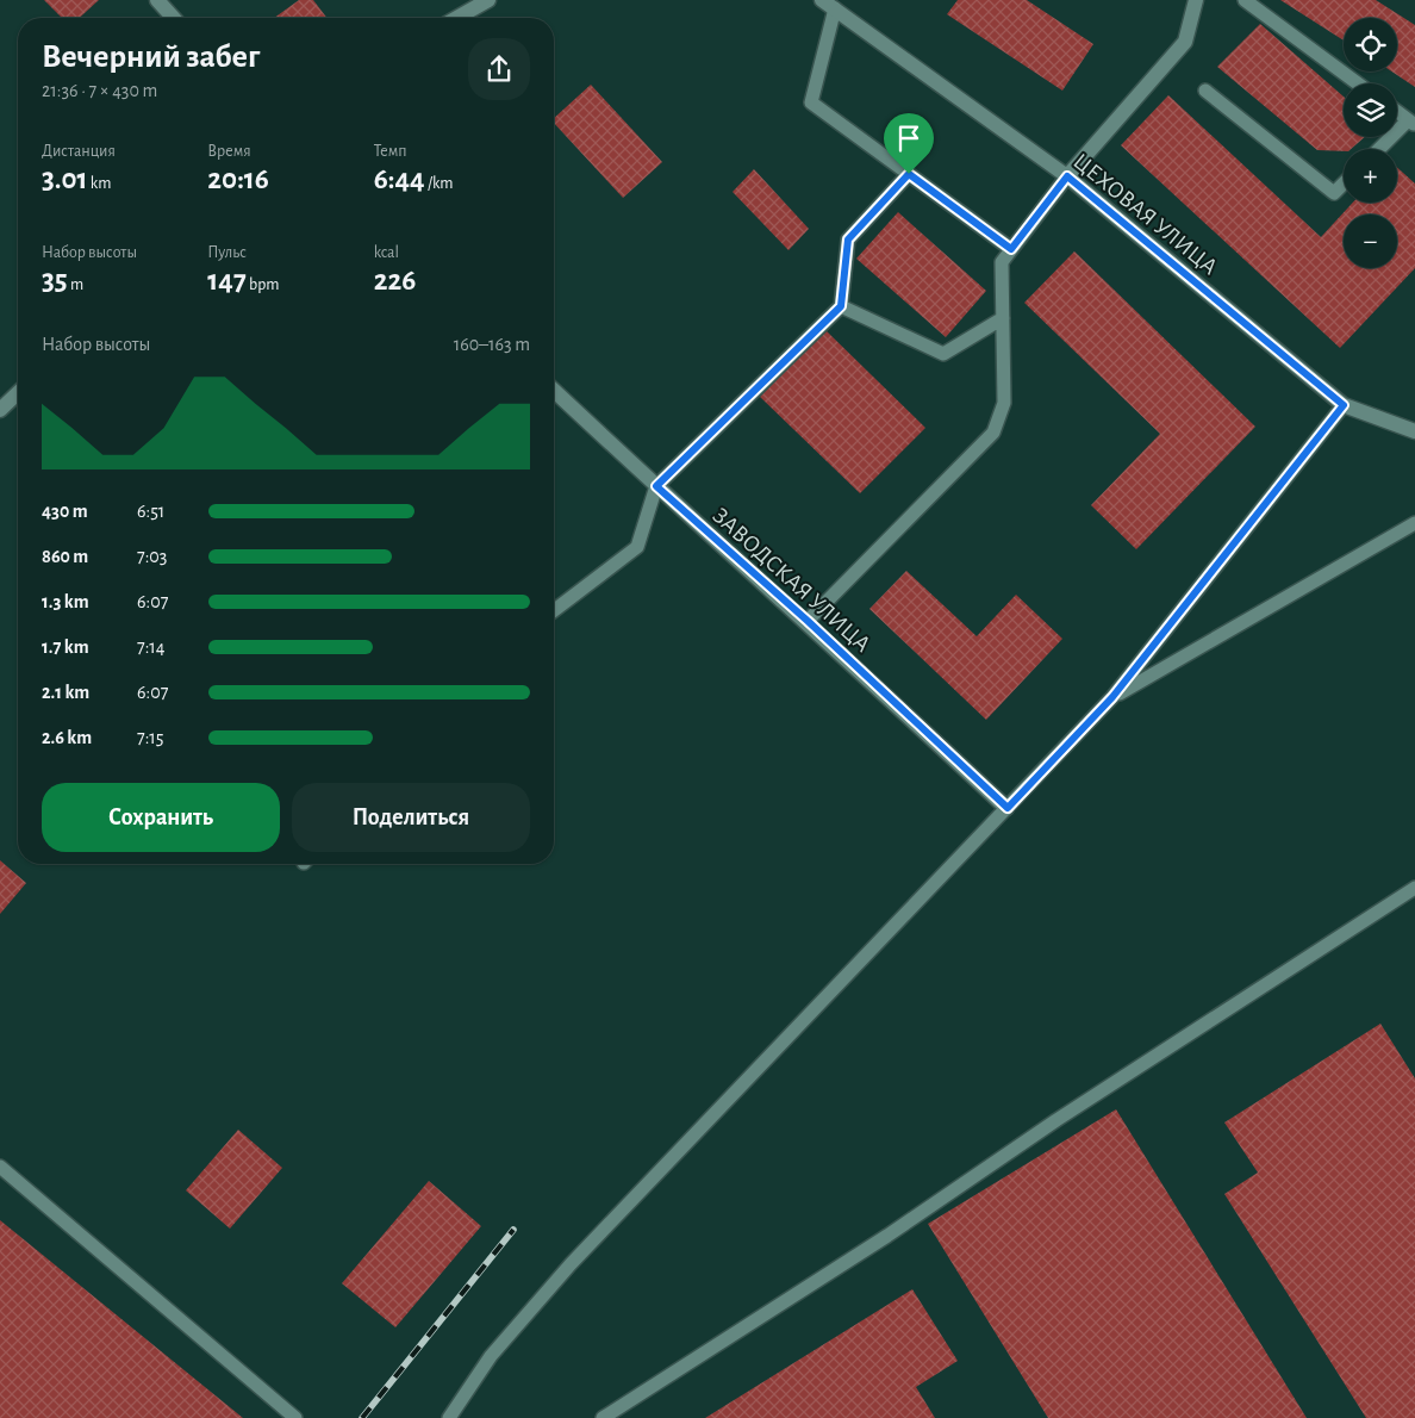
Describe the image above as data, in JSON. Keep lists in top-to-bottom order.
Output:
{
  "streets": {
    "street": ["ЦЕХОВАЯ УЛИЦА", "ЗАВОДСКАЯ УЛИЦА"]
  },
  "page": {
    "map_buttons": ["+", "−"],
    "heading": ["Вечерний забег", "21:36 · 7 × 430 m"],
    "stats": [
      ["Дистанция", "3.01 km"],
      ["Время", "20:16"],
      ["Темп", "6:44 /km"],
      ["Набор высоты", "35 m"],
      ["Пульс", "147 bpm"],
      ["kcal", "226"]
    ],
    "chart": ["Набор высоты", "160–163 m"],
    "list": [
      {
        "name": "430 m",
        "note": "6:51"
      },
      {
        "name": "860 m",
        "note": "7:03"
      },
      {
        "name": "1.3 km",
        "note": "6:07"
      },
      {
        "name": "1.7 km",
        "note": "7:14"
      },
      {
        "name": "2.1 km",
        "note": "6:07"
      },
      {
        "name": "2.6 km",
        "note": "7:15"
      }
    ],
    "buttons": ["Сохранить", "Поделиться"]
  }
}
